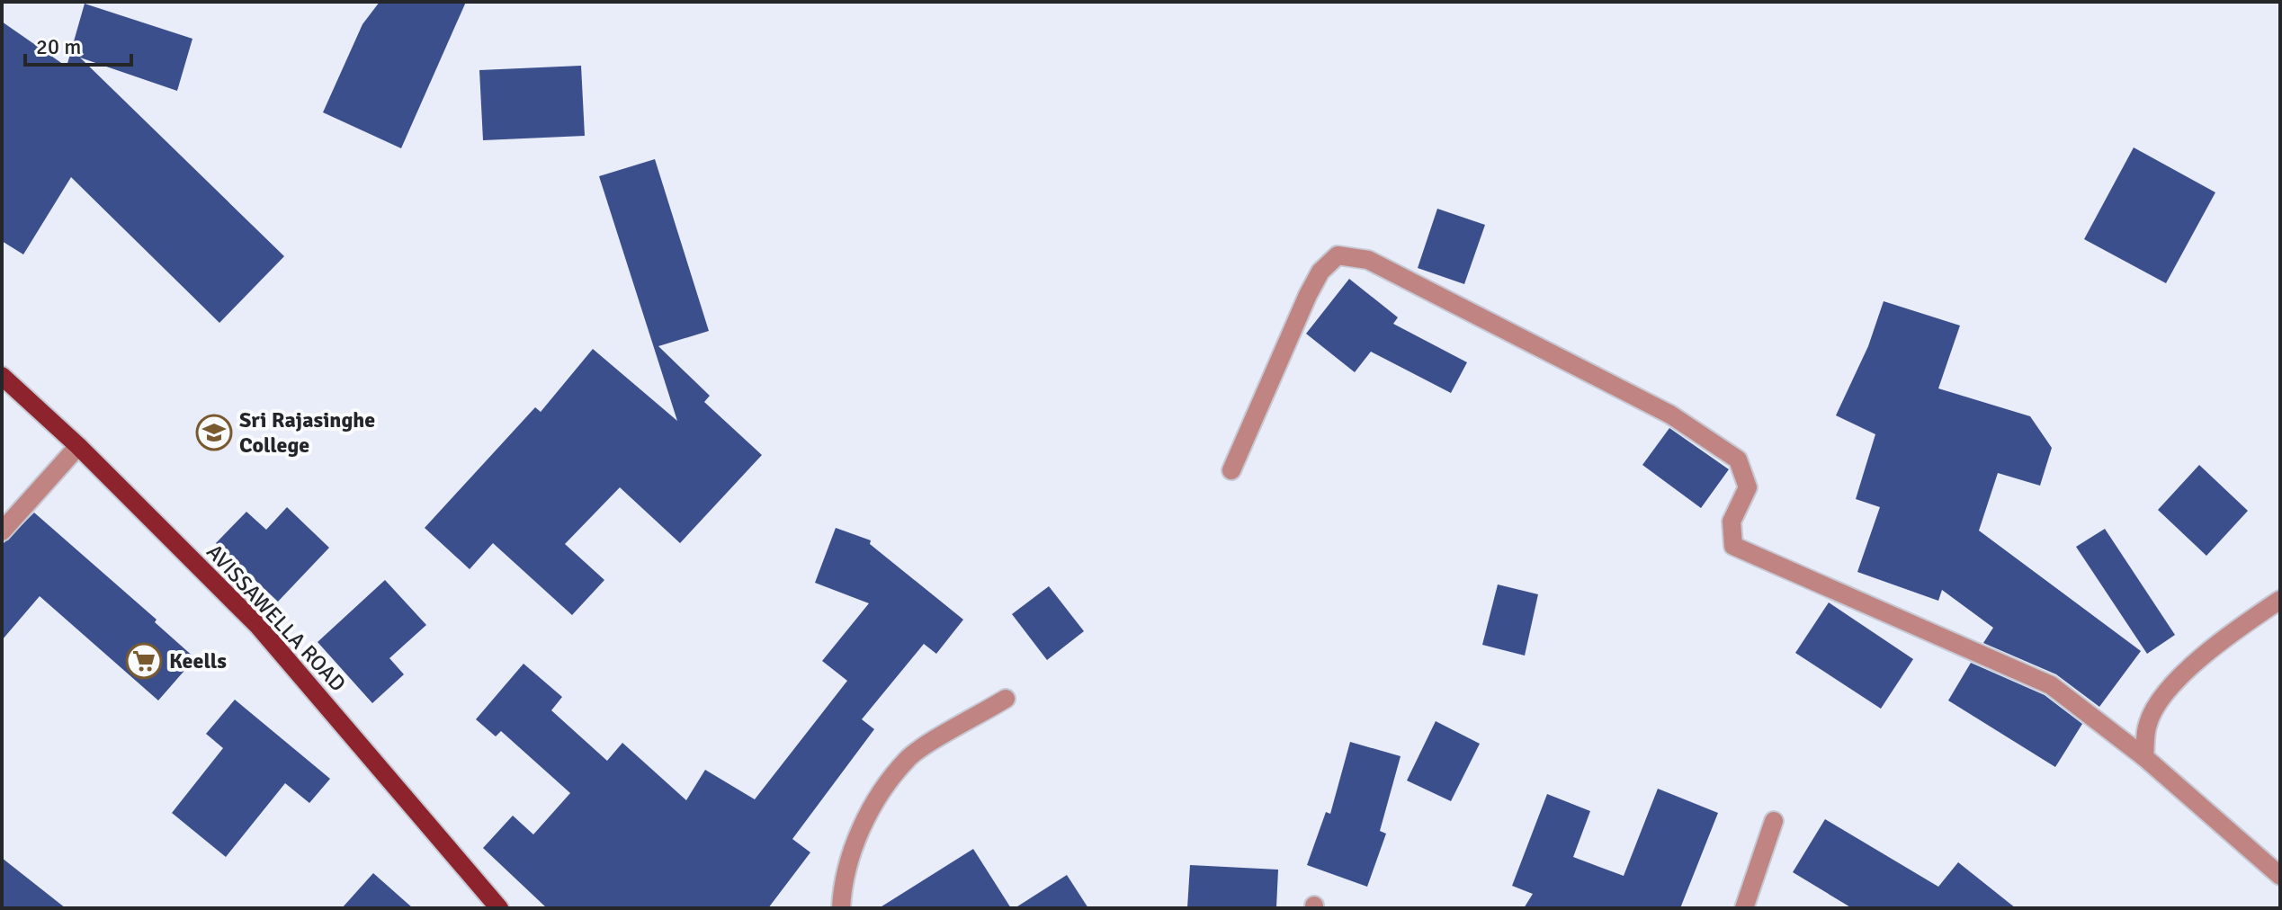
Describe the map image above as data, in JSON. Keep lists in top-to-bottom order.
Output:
{
  "streets": {
    "main road": ["AVISSAWELLA ROAD"]
  },
  "places": {
    "school or university": ["Sri Rajasinghe College"],
    "supermarket": ["Keells"]
  },
  "scale_bar": "20 m"
}
